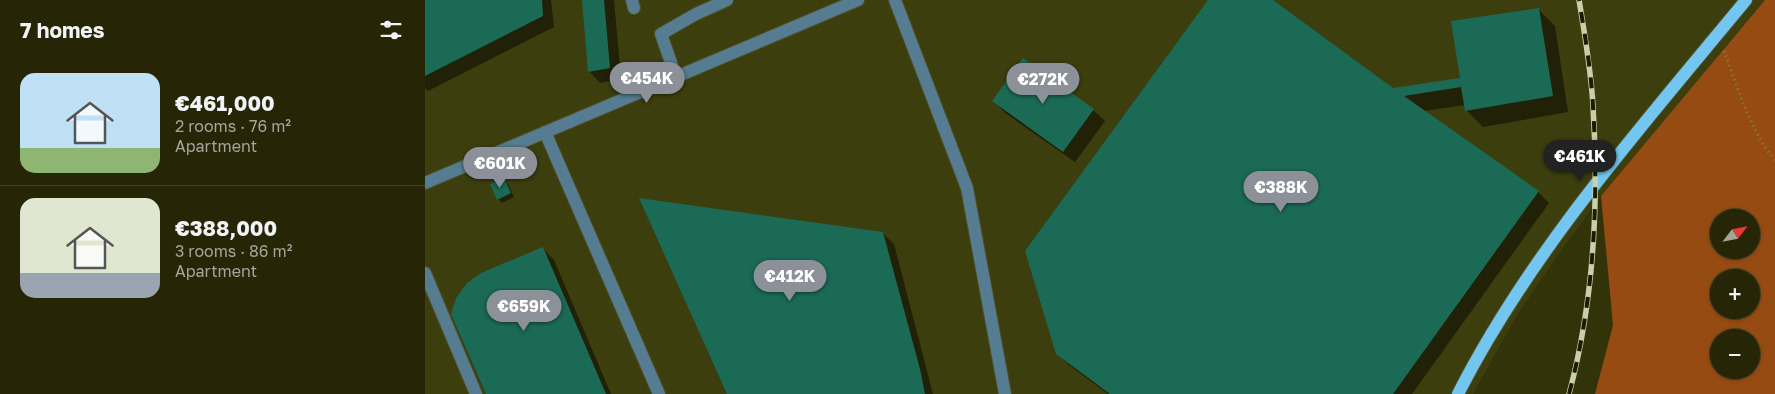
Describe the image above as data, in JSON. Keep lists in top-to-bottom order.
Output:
{
  "north": "top right",
  "page": {
    "heading": "7 homes",
    "list": [
      {
        "name": "€461,000",
        "note": "2 rooms · 76 m² · Apartment"
      },
      {
        "name": "€388,000",
        "note": "3 rooms · 86 m² · Apartment"
      }
    ],
    "price": [
      "€454K",
      "€272K",
      "€461K",
      "€601K",
      "€388K",
      "€412K",
      "€659K"
    ],
    "map_buttons": ["+", "−"]
  }
}
